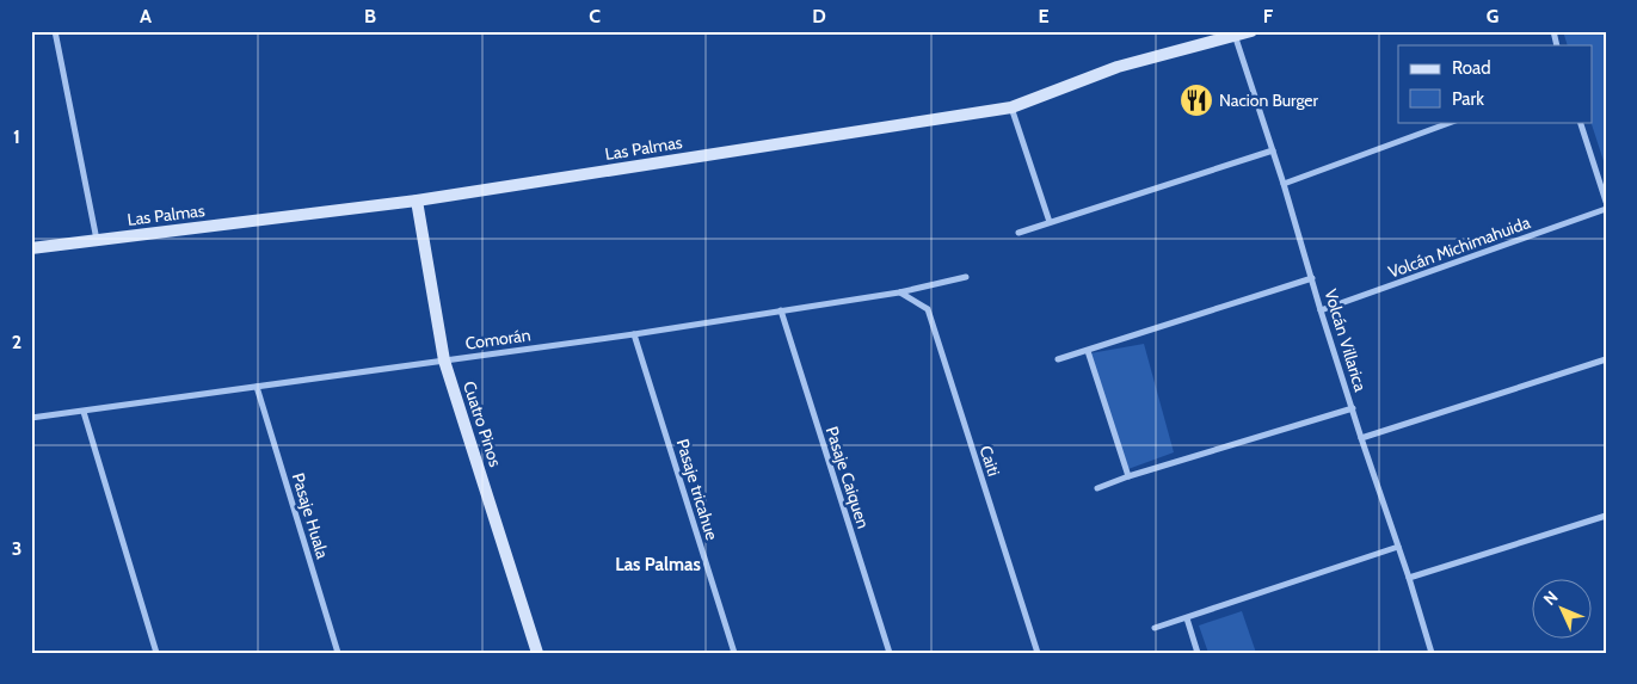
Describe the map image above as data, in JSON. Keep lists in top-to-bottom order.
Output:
{
  "streets": {
    "street": [
      "Las Palmas",
      "Volcán Michimahuida",
      "Comorán",
      "Volcán Villarica",
      "Cuatro Pinos",
      "Caiti",
      "Pasaje Caiquen",
      "Pasaje tricahue",
      "Pasaje Huala"
    ]
  },
  "crossings": [
    ["Las Palmas", "Volcán Villarica"],
    ["Las Palmas", "Cuatro Pinos"],
    ["Volcán Michimahuida", "Volcán Villarica"],
    ["Comorán", "Cuatro Pinos"],
    ["Comorán", "Caiti"],
    ["Comorán", "Pasaje Caiquen"],
    ["Comorán", "Pasaje tricahue"],
    ["Comorán", "Pasaje Huala"]
  ],
  "districts": ["Las Palmas"],
  "places": {
    "restaurant": ["Nacion Burger"]
  },
  "legend": ["Road", "Park"],
  "north": "top left",
  "grid": {
    "columns": [
      "A",
      "B",
      "C",
      "D",
      "E",
      "F",
      "G"
    ],
    "rows": ["1", "2", "3"]
  }
}
